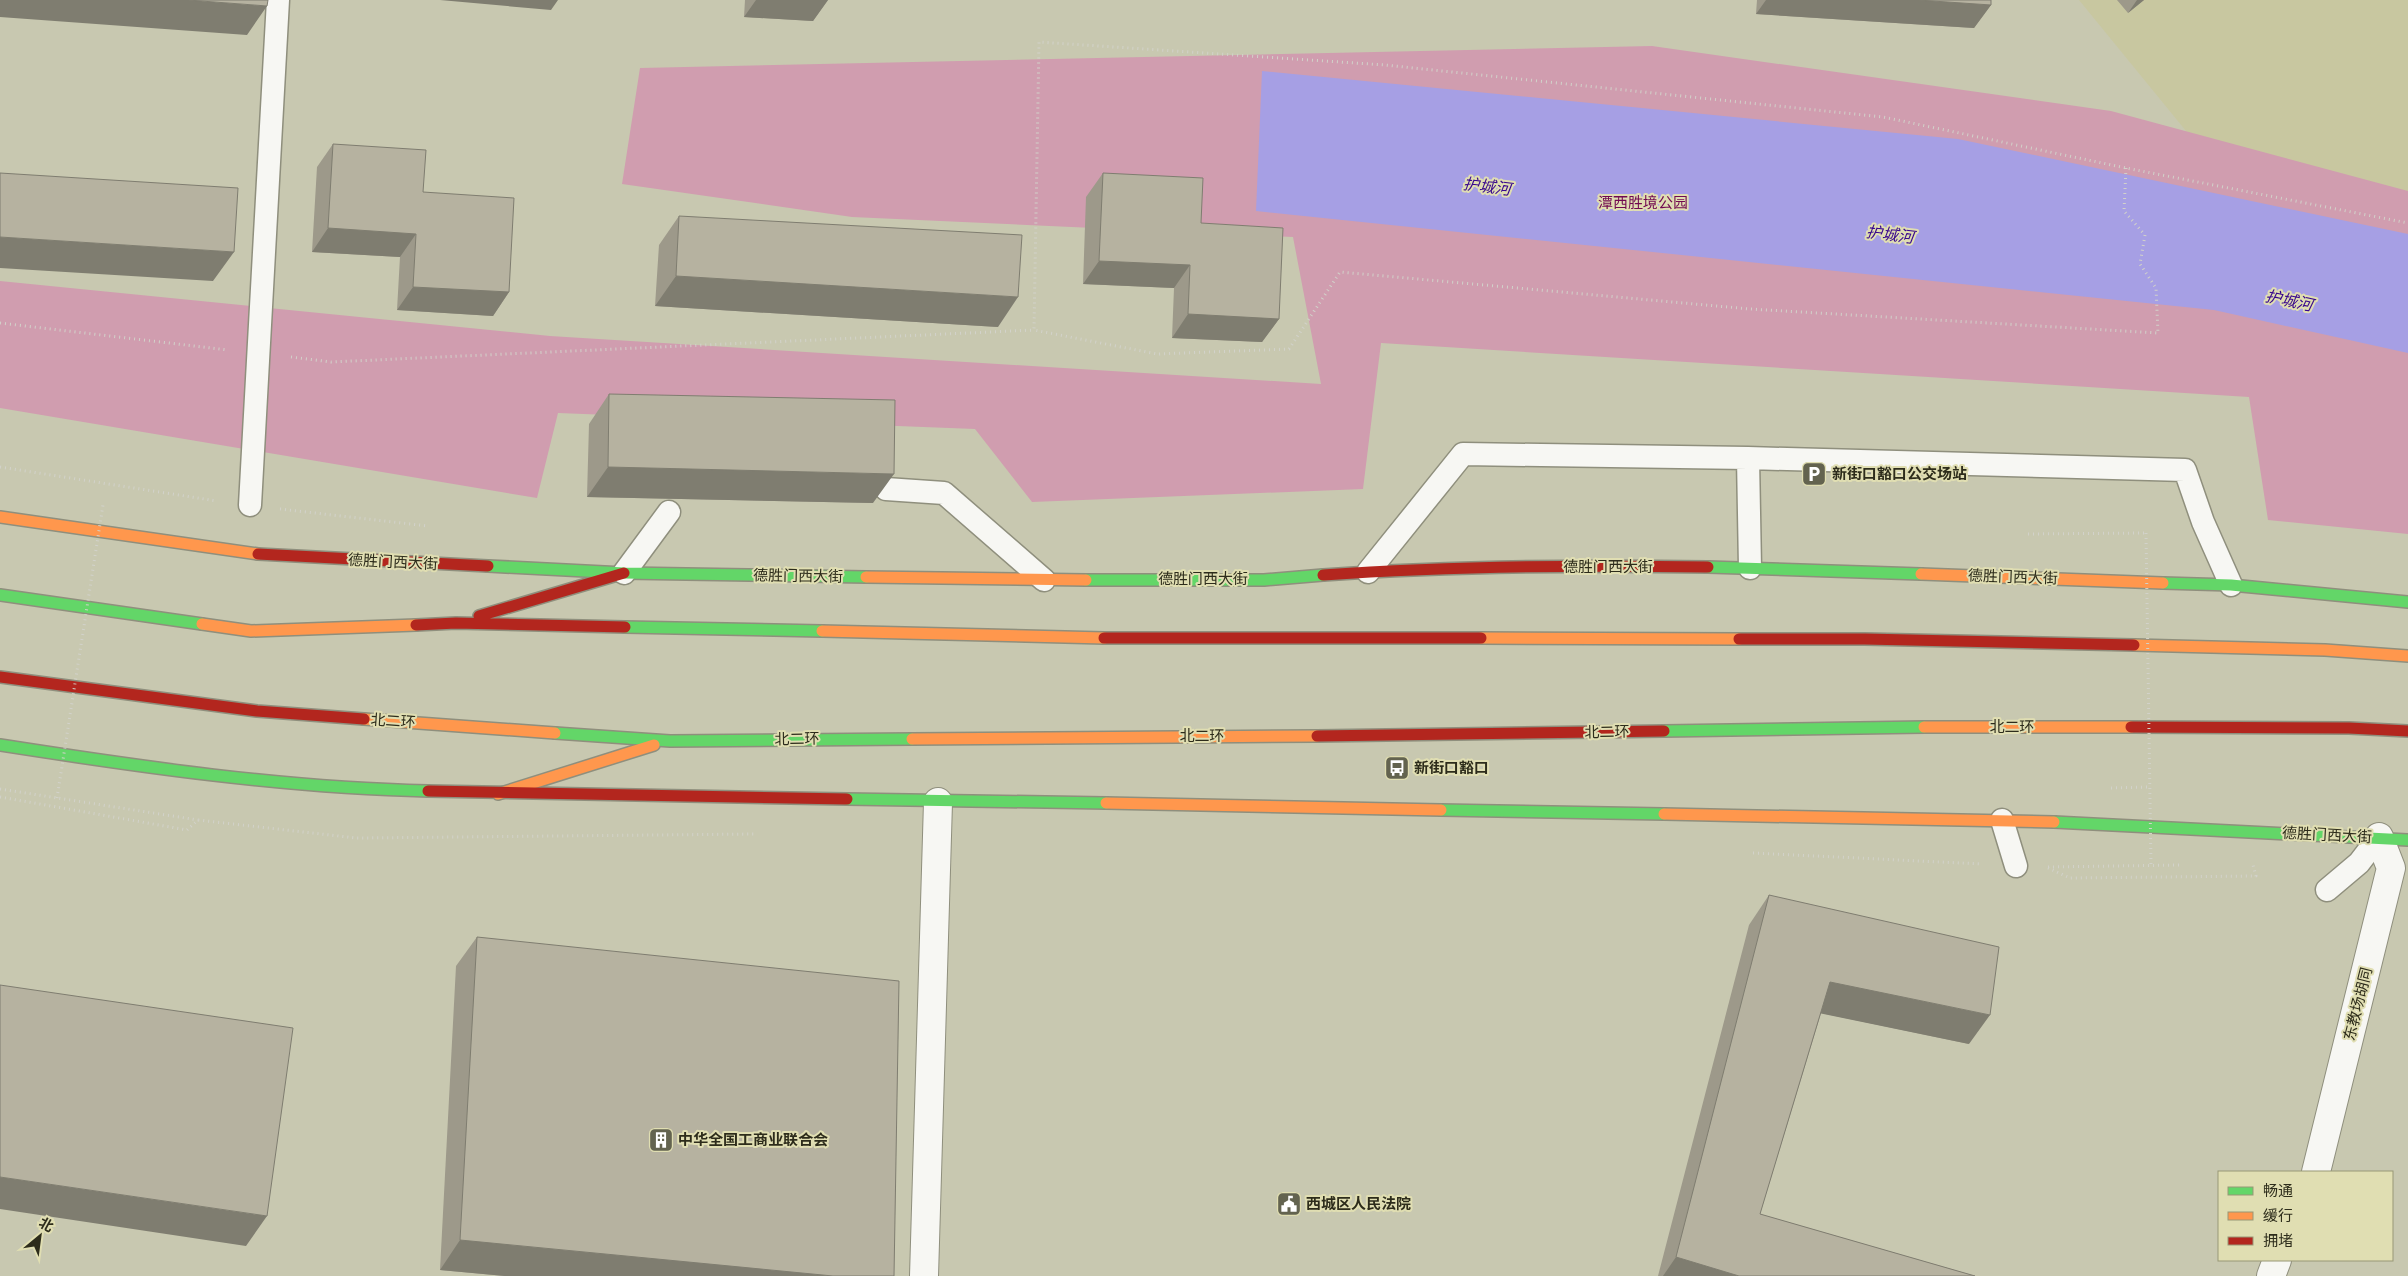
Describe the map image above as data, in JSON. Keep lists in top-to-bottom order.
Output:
{
  "streets": {
    "main road": ["德胜门西大街", "北二环"],
    "street": ["东教场胡同"]
  },
  "crossings": [
    ["德胜门西大街", "东教场胡同"]
  ],
  "water": ["护城河"],
  "parks": ["潭西胜境公园"],
  "places": {
    "parking": ["新街口豁口公交场站"],
    "bus stop": ["新街口豁口"],
    "building": ["中华全国工商业联合会"],
    "public building": ["西城区人民法院"]
  },
  "legend": ["畅通", "缓行", "拥堵"],
  "north": "top right"
}
